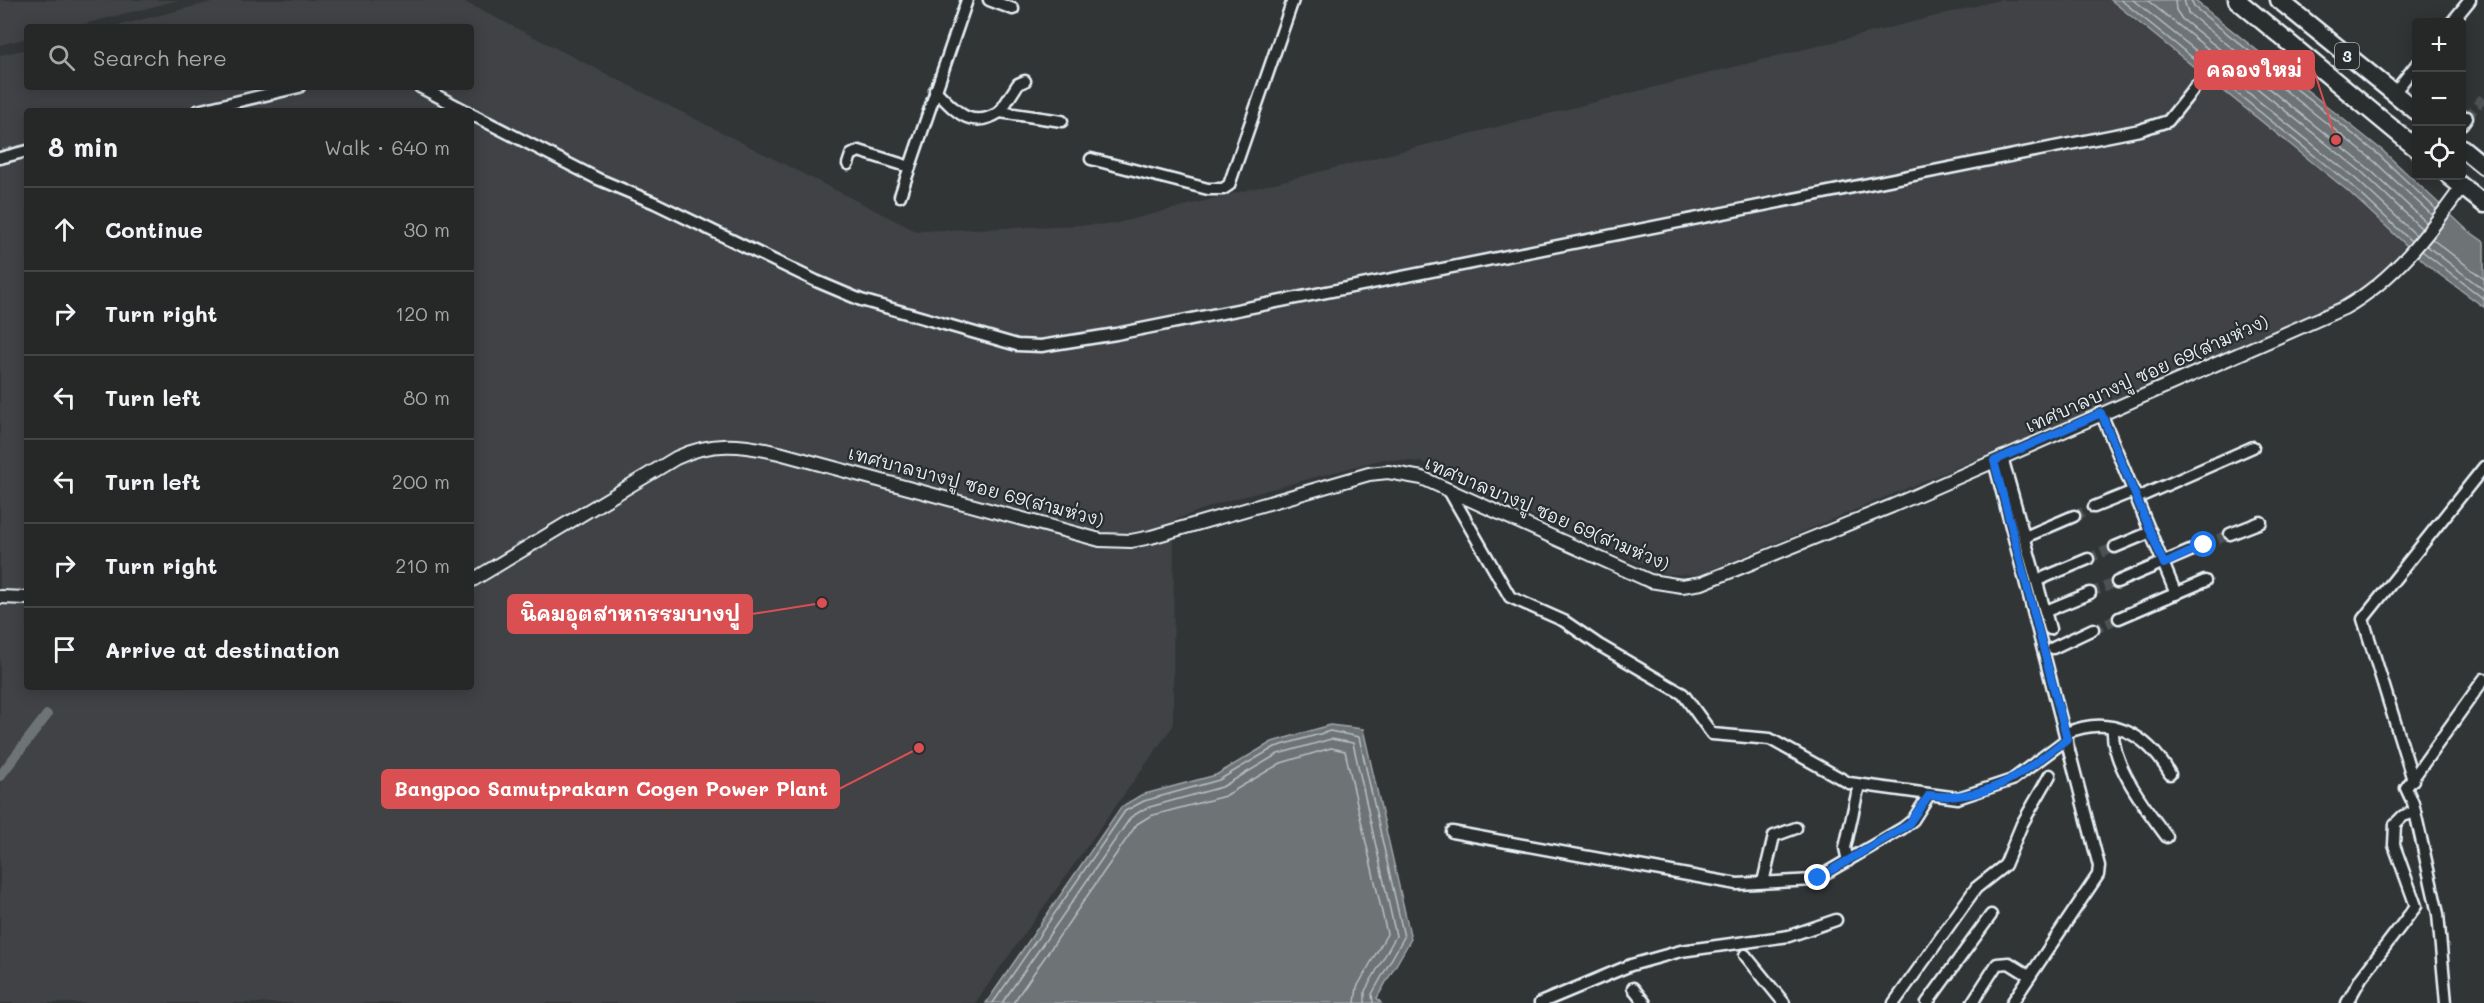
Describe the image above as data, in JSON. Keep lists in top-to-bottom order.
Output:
{
  "streets": {
    "highway": ["3"],
    "street": ["เทศบาลบางปู ซอย 69(สามห่วง)"]
  },
  "places": ["คลองใหม่", "นิคมอุตสาหกรรมบางปู", "Bangpoo Samutprakarn Cogen Power Plant"],
  "page": {
    "map_buttons": ["+", "−"],
    "search": "Search here",
    "heading": ["8 min", "Walk · 640 m"],
    "list": [
      ["Continue", "30 m"],
      ["Turn right", "120 m"],
      ["Turn left", "80 m"],
      ["Turn left", "200 m"],
      ["Turn right", "210 m"],
      "Arrive at destination"
    ]
  }
}
